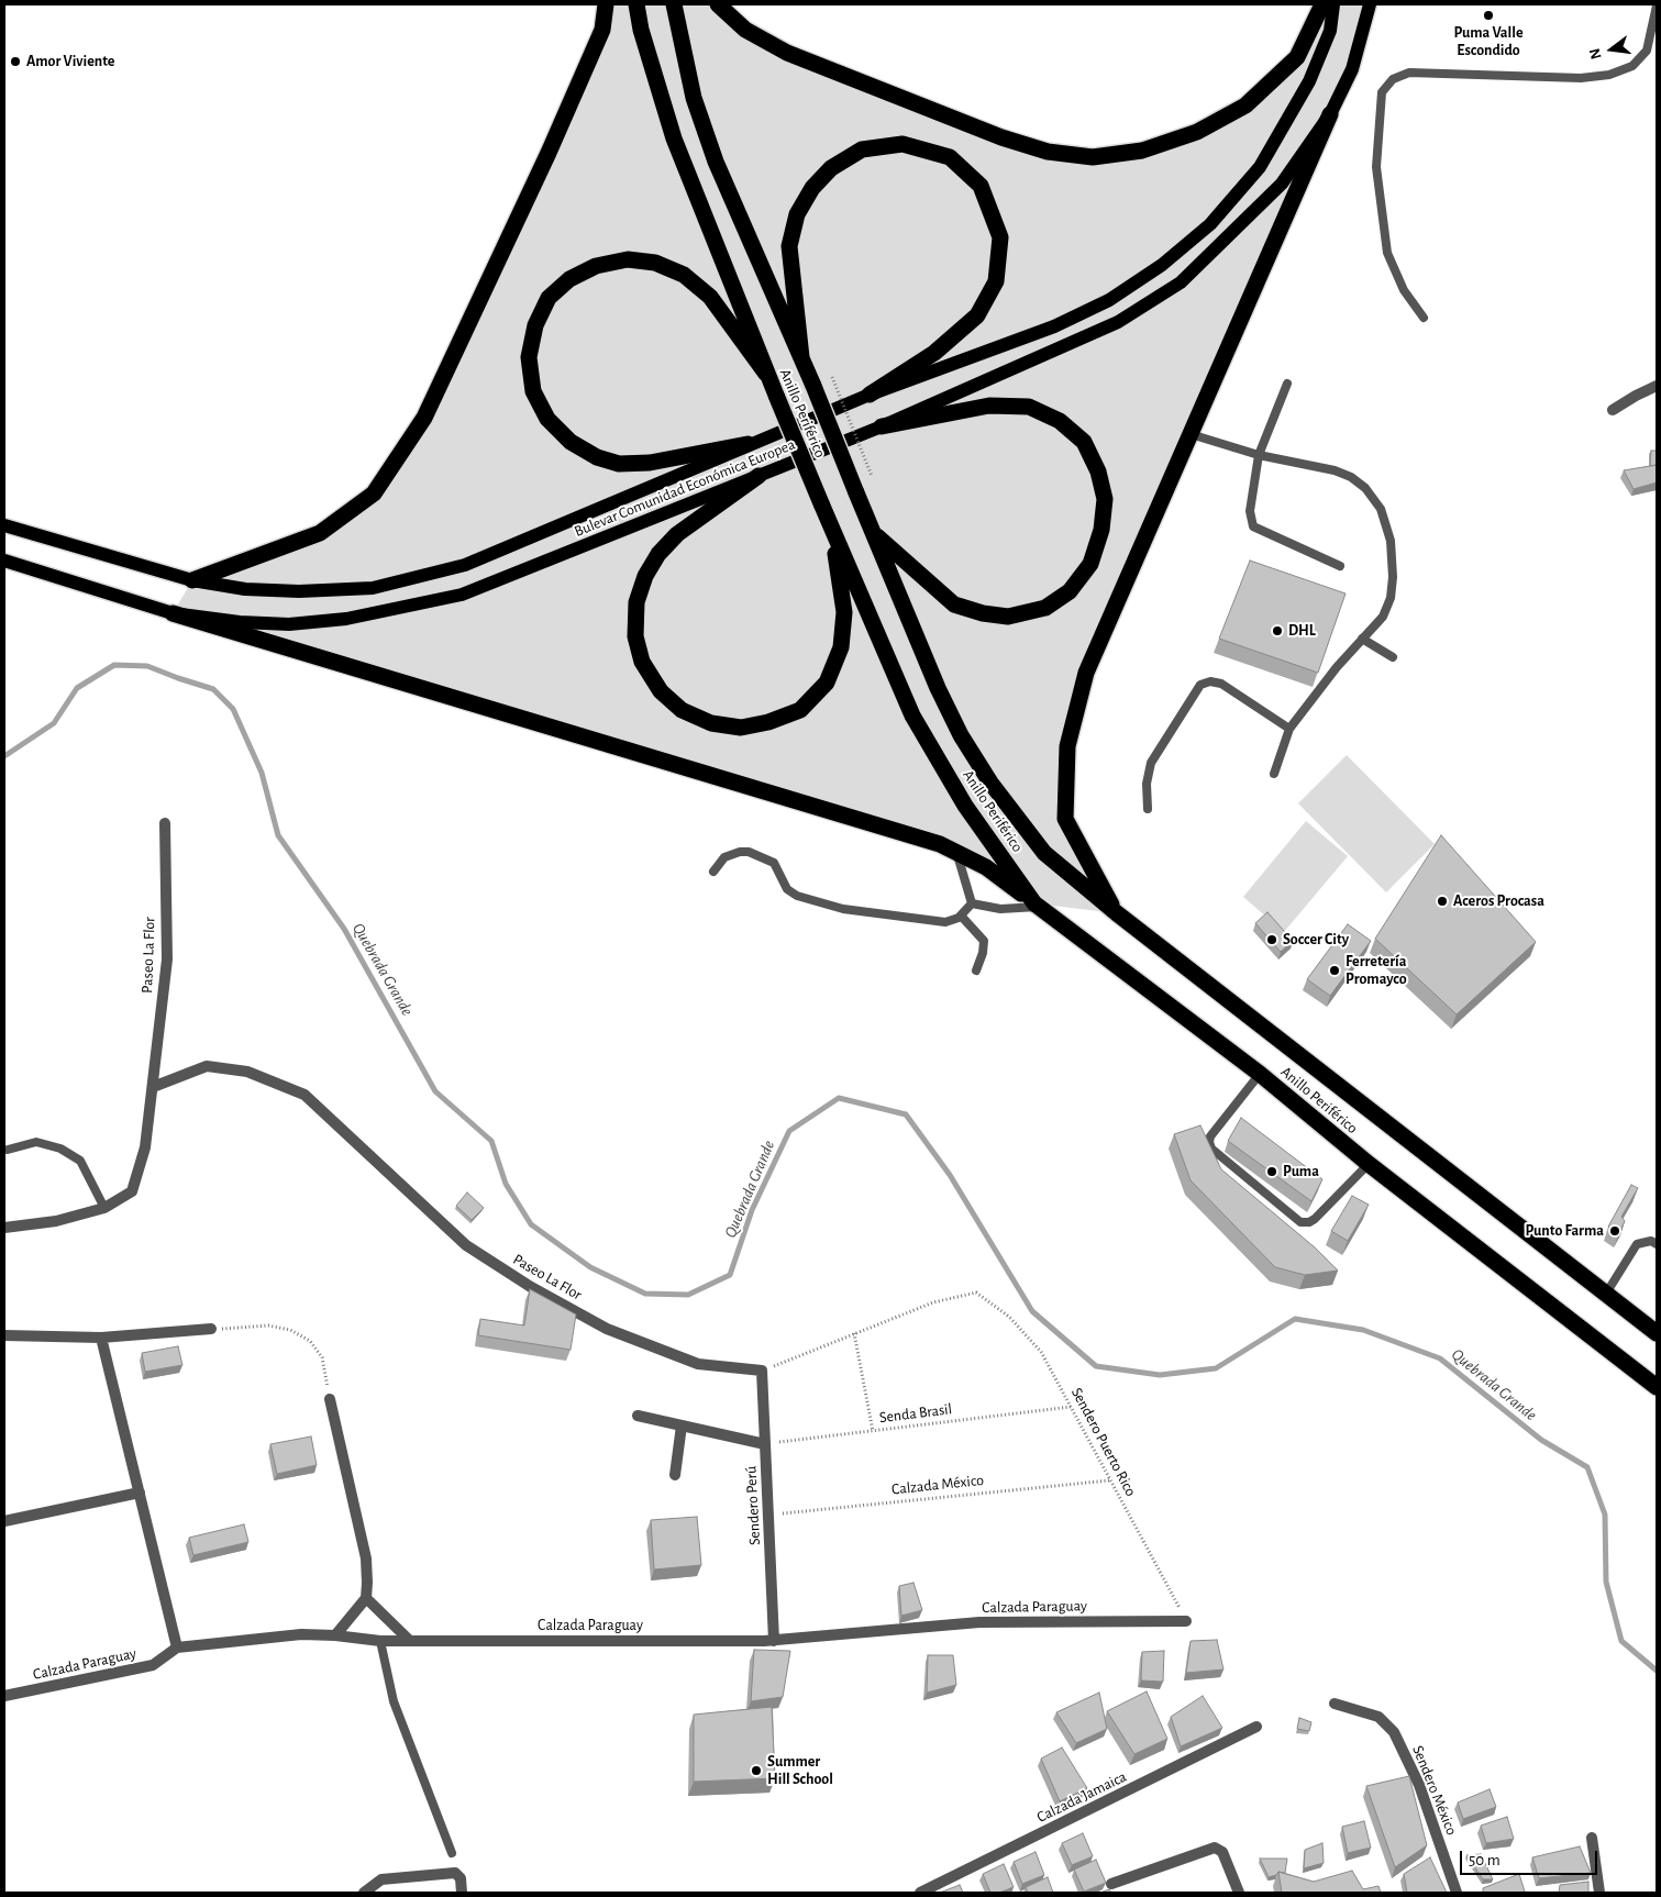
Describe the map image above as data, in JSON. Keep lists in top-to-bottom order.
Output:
{
  "streets": {
    "highway": ["Anillo Periférico"],
    "main road": ["Bulevar Comunidad Económica Europea"],
    "street": [
      "Paseo La Flor",
      "Sendero Perú",
      "Calzada Paraguay",
      "Sendero México",
      "Calzada Jamaica"
    ],
    "path": ["Senda Brasil", "Sendero Puerto Rico", "Calzada México"]
  },
  "crossings": [
    ["Paseo La Flor", "Sendero Perú"],
    ["Senda Brasil", "Sendero Puerto Rico"],
    ["Senda Brasil", "Sendero Perú"],
    ["Sendero Puerto Rico", "Calzada México"],
    ["Sendero Puerto Rico", "Calzada Paraguay"],
    ["Calzada México", "Sendero Perú"],
    ["Sendero Perú", "Calzada Paraguay"]
  ],
  "water": ["Quebrada Grande"],
  "places": [
    "Puma Valle Escondido",
    "Amor Viviente",
    "DHL",
    "Aceros Procasa",
    "Soccer City",
    "Ferretería Promayco",
    "Puma",
    "Punto Farma",
    "Summer Hill School"
  ],
  "scale_bar": "50 m",
  "north": "left"
}
